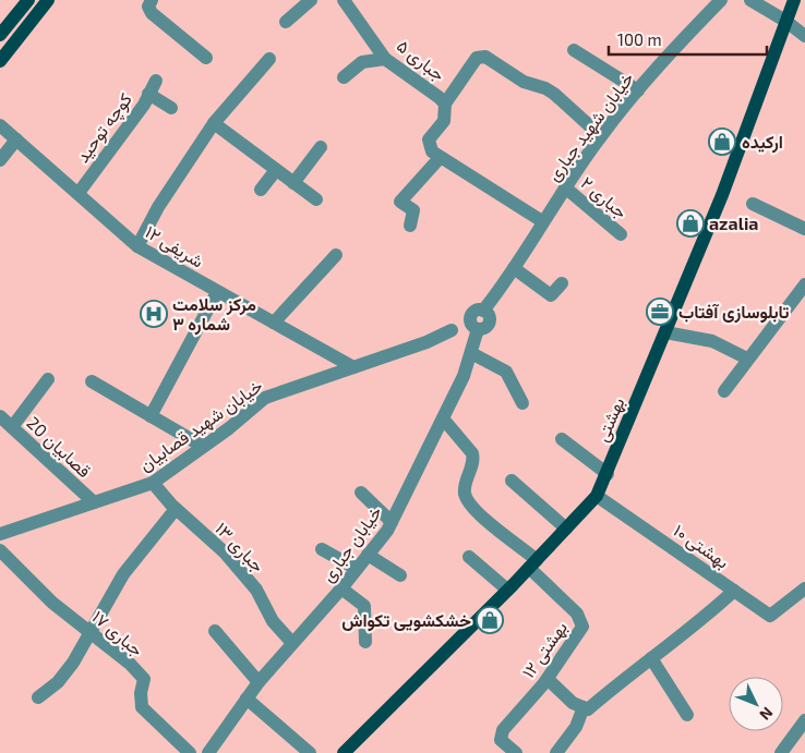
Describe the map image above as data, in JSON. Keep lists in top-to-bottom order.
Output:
{
  "streets": {
    "main road": ["بهشتی"],
    "street": [
      "جباری ۵",
      "خیابان شهید جباری",
      "کوچه توحید",
      "جباری ۲",
      "شریفی ۱۲",
      "خیابان شهید قصابیان",
      "قصابیان 20",
      "خیابان جباری",
      "بهشتی ۱۰",
      "جباری ۱۳",
      "جباری ۱۷",
      "بهشتی ۱۲"
    ]
  },
  "crossings": [
    ["خیابان شهید جباری", "جباری ۲"],
    ["خیابان شهید جباری", "خیابان شهید قصابیان"],
    ["خیابان شهید جباری", "خیابان جباری"],
    ["کوچه توحید", "شریفی ۱۲"],
    ["شریفی ۱۲", "خیابان شهید قصابیان"],
    ["بهشتی", "بهشتی ۱۰"],
    ["بهشتی", "بهشتی ۱۲"],
    ["خیابان شهید قصابیان", "قصابیان 20"],
    ["خیابان شهید قصابیان", "خیابان جباری"],
    ["خیابان شهید قصابیان", "جباری ۱۳"],
    ["خیابان جباری", "جباری ۱۳"]
  ],
  "places": {
    "shop": ["ارکیده", "azalia", "خشکشویی تکواش"],
    "office": ["تابلوسازی آفتاب"],
    "hospital": ["مرکز سلامت شماره ۳"]
  },
  "scale_bar": "100 m",
  "north": "bottom right"
}
